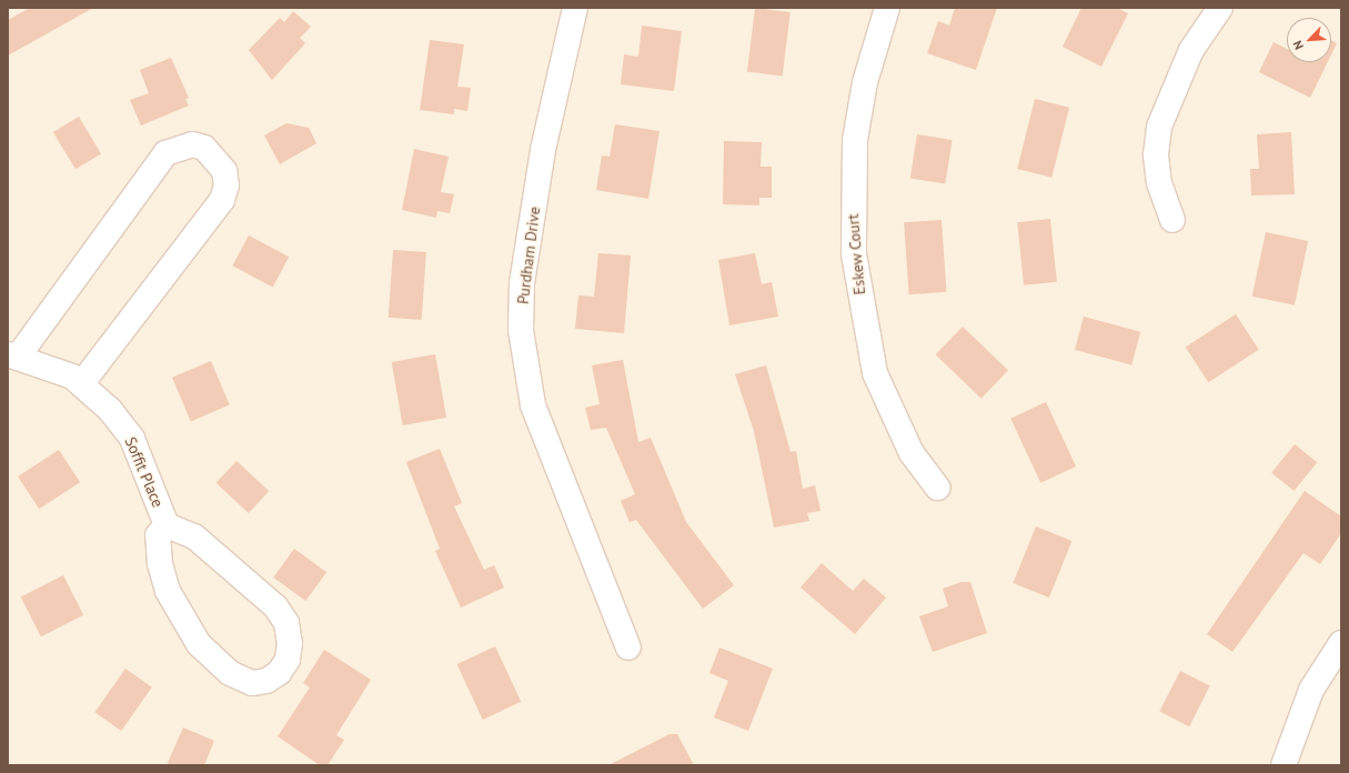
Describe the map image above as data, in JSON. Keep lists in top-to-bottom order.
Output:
{
  "streets": {
    "street": ["Eskew Court", "Purdham Drive", "Soffit Place"]
  },
  "north": "bottom left"
}
